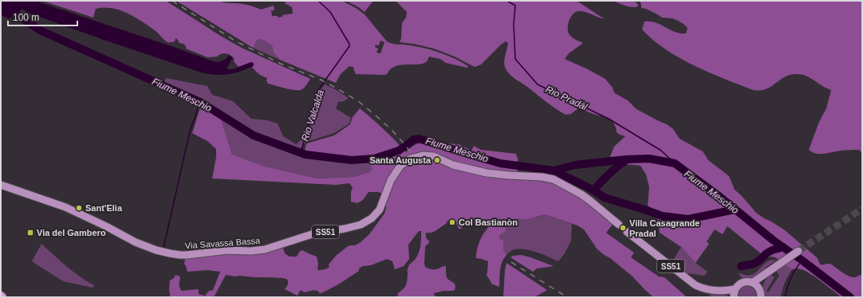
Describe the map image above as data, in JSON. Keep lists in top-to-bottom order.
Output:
{
  "streets": {
    "main road": ["SS51", "Via Savassa Bassa"]
  },
  "water": ["Fiume Meschio", "Rio Pradàl", "Rio Valcalda"],
  "places": {
    "other": [
      "Santa Augusta",
      "Sant'Elia",
      "Col Bastianòn",
      "Villa Casagrande Pradal"
    ],
    "transit": ["Via del Gambero"]
  },
  "scale_bar": "100 m"
}
